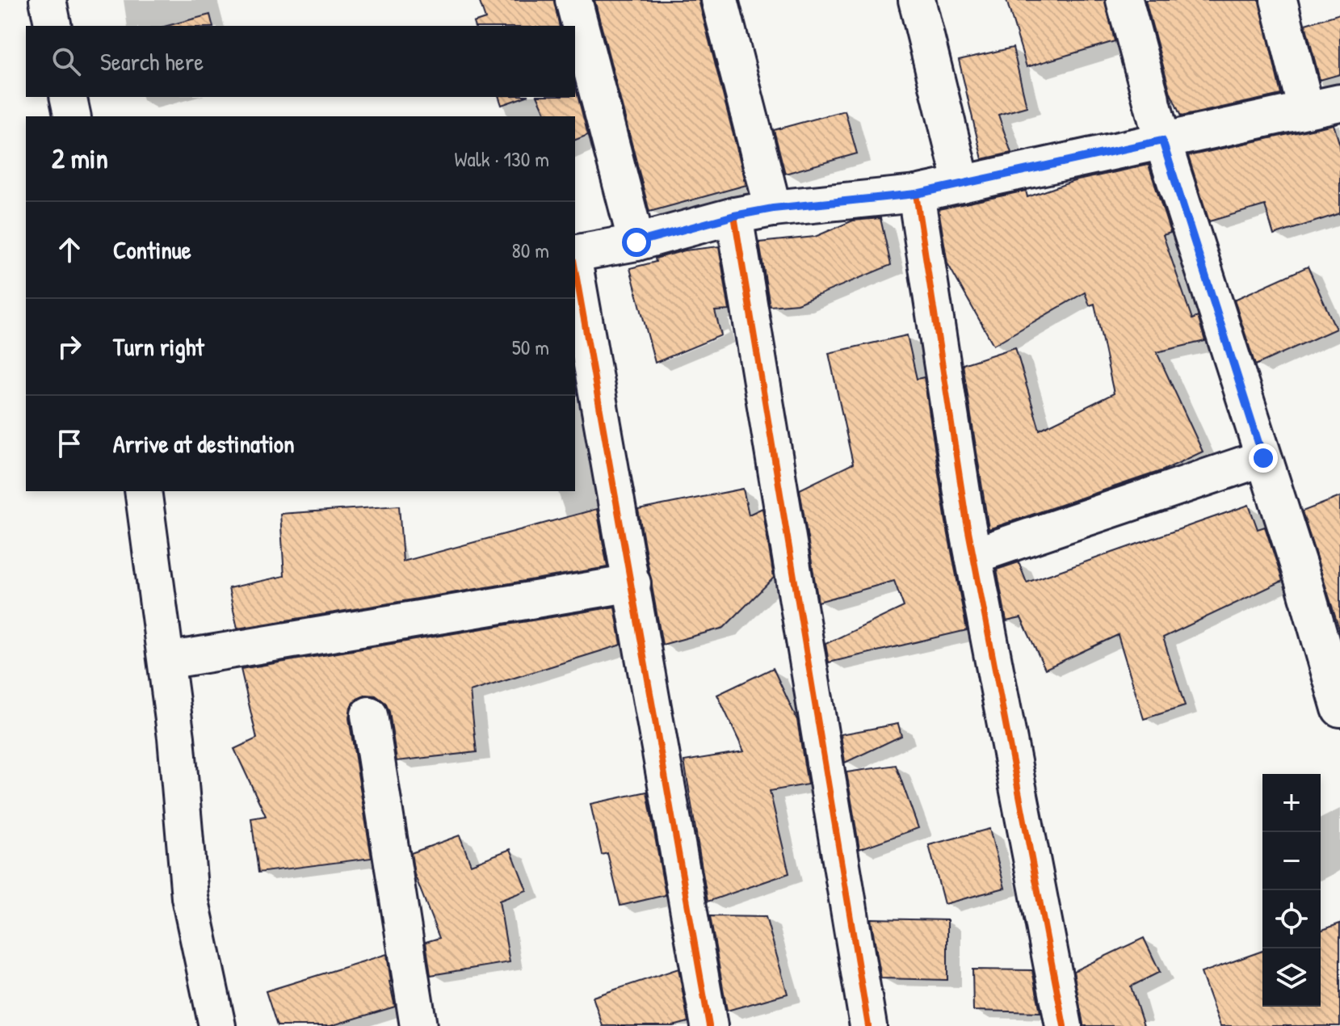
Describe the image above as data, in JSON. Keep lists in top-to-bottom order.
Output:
{
  "page": {
    "search": "Search here",
    "heading": ["2 min", "Walk · 130 m"],
    "list": [
      ["Continue", "80 m"],
      ["Turn right", "50 m"],
      "Arrive at destination"
    ],
    "map_buttons": ["+", "−"]
  }
}
